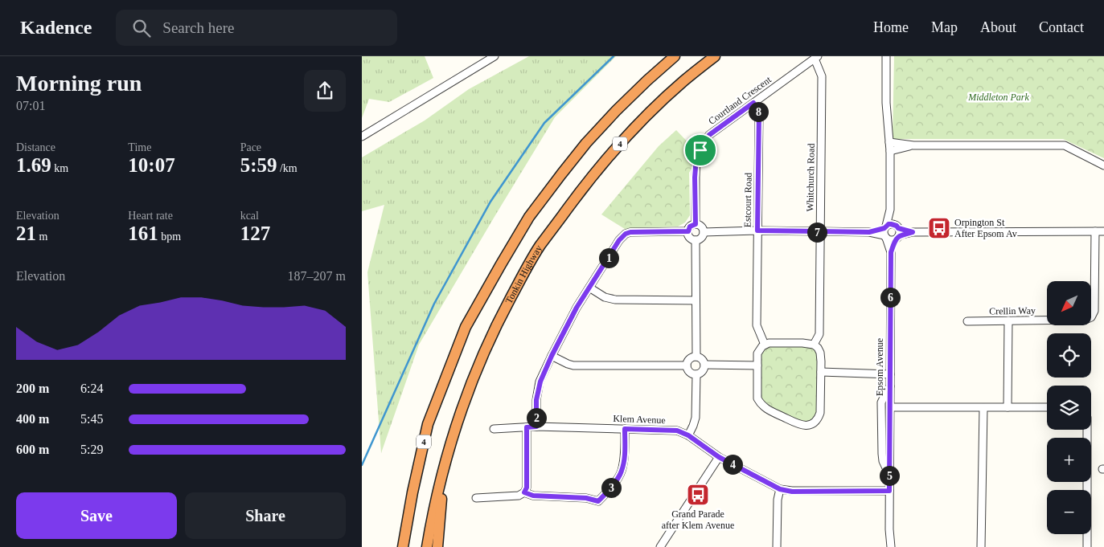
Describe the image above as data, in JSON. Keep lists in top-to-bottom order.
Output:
{
  "streets": {
    "highway": ["4", "Tonkin Highway"],
    "street": [
      "Courtland Crescent",
      "Whitchurch Road",
      "Estcourt Road",
      "Crellin Way",
      "Epsom Avenue",
      "Klem Avenue"
    ]
  },
  "crossings": [
    ["Courtland Crescent", "Whitchurch Road"],
    ["Courtland Crescent", "Estcourt Road"],
    ["Whitchurch Road", "Estcourt Road"],
    ["Epsom Avenue", "Klem Avenue"]
  ],
  "parks": ["Middleton Park"],
  "places": {
    "bus stop": ["Orpington St After Epsom Av", "Grand Parade after Klem Avenue"]
  },
  "north": "bottom left",
  "page": {
    "header": "Kadence",
    "search": "Search here",
    "nav": [
      "Home",
      "Map",
      "About",
      "Contact"
    ],
    "heading": ["Morning run", "07:01"],
    "pins": [
      "8",
      "7",
      "1",
      "6",
      "2",
      "4",
      "5",
      "3"
    ],
    "stats": [
      ["Distance", "1.69 km"],
      ["Time", "10:07"],
      ["Pace", "5:59 /km"],
      ["Elevation", "21 m"],
      ["Heart rate", "161 bpm"],
      ["kcal", "127"]
    ],
    "chart": ["Elevation", "187–207 m"],
    "map_buttons": ["+", "−"],
    "list": [
      {
        "name": "200 m",
        "note": "6:24"
      },
      {
        "name": "400 m",
        "note": "5:45"
      },
      {
        "name": "600 m",
        "note": "5:29"
      }
    ],
    "buttons": ["Save", "Share"]
  }
}
